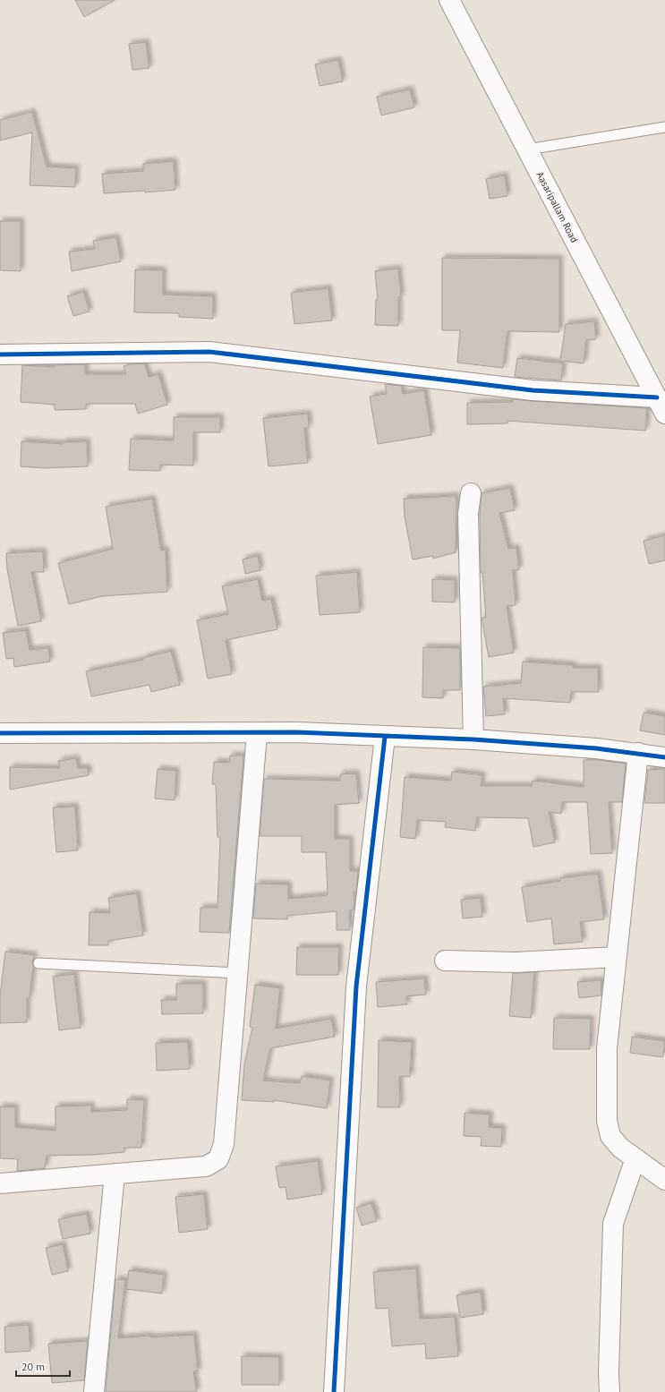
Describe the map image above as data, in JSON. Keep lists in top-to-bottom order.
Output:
{
  "streets": {
    "street": ["Aasaripallam Road"]
  },
  "scale_bar": "20 m"
}
